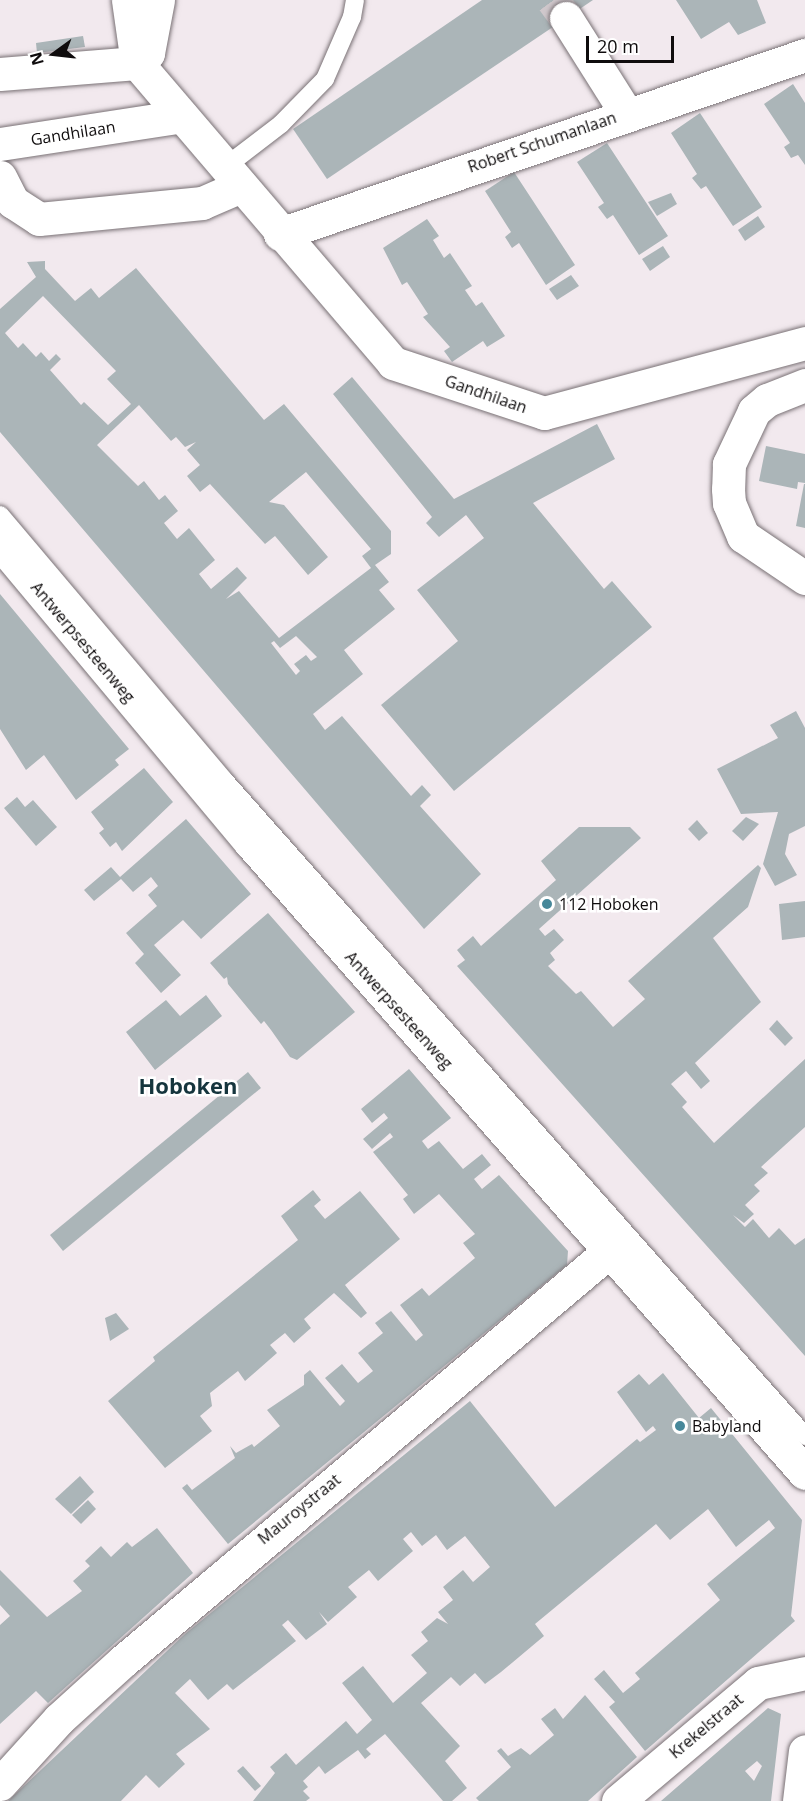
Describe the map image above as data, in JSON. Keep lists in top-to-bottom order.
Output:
{
  "streets": {
    "street": [
      "Gandhilaan",
      "Robert Schumanlaan",
      "Antwerpsesteenweg",
      "Mauroystraat",
      "Krekelstraat"
    ]
  },
  "crossings": [
    ["Gandhilaan", "Robert Schumanlaan"],
    ["Antwerpsesteenweg", "Mauroystraat"]
  ],
  "districts": ["Hoboken"],
  "places": ["112 Hoboken", "Babyland"],
  "scale_bar": "20 m",
  "north": "left"
}
